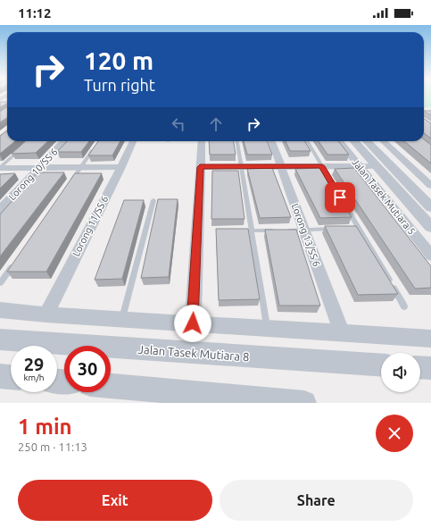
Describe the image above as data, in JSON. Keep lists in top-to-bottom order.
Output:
{
  "streets": {
    "street": [
      "Lorong 10/SS 6",
      "Jalan Tasek Mutiara 5",
      "Lorong 11/SS 6",
      "Lorong 13/SS 6",
      "Jalan Tasek Mutiara 8"
    ]
  },
  "page": {
    "status": "11:12",
    "turn": ["120 m", "Turn right"],
    "speed": "29 km/h",
    "limit": "30",
    "heading": ["1 min", "250 m · 11:13"],
    "buttons": ["Exit", "Share"]
  }
}
